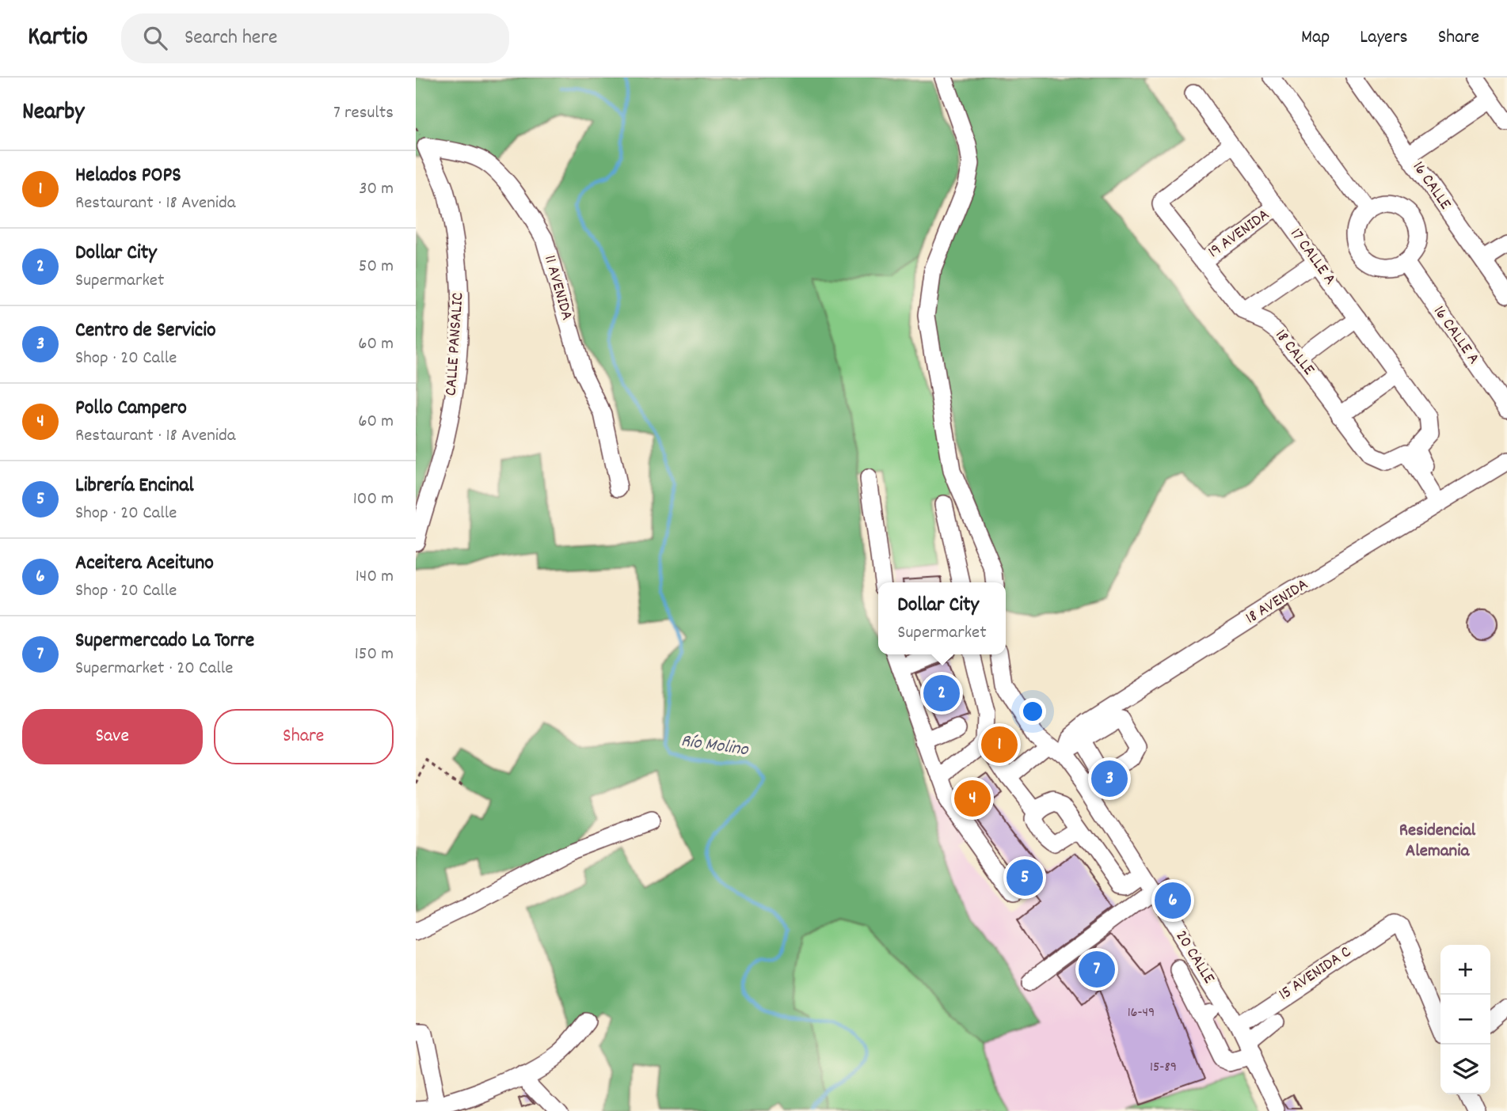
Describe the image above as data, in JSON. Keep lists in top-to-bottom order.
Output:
{
  "streets": {
    "street": [
      "16 CALLE",
      "19 AVENIDA",
      "17 CALLE A",
      "11 AVENIDA",
      "16 CALLE A",
      "CALLE PANSALIC",
      "18 CALLE",
      "18 AVENIDA",
      "20 CALLE",
      "15 AVENIDA C"
    ]
  },
  "crossings": [
    ["19 AVENIDA", "17 CALLE A"],
    ["19 AVENIDA", "18 CALLE"],
    ["17 CALLE A", "18 CALLE"],
    ["11 AVENIDA", "CALLE PANSALIC"],
    ["18 AVENIDA", "20 CALLE"],
    ["20 CALLE", "15 AVENIDA C"]
  ],
  "districts": ["Residencial Alemania"],
  "water": ["Río Molino"],
  "house_numbers": ["16-49", "15-89"],
  "page": {
    "header": "Kartio",
    "search": "Search here",
    "nav": ["Map", "Layers", "Share"],
    "heading": ["Nearby", "7 results"],
    "list": [
      {
        "mark": "1",
        "name": "Helados POPS",
        "note": "Restaurant · 18 Avenida",
        "value": "30 m"
      },
      {
        "mark": "2",
        "name": "Dollar City",
        "note": "Supermarket",
        "value": "50 m"
      },
      {
        "mark": "3",
        "name": "Centro de Servicio",
        "note": "Shop · 20 Calle",
        "value": "60 m"
      },
      {
        "mark": "4",
        "name": "Pollo Campero",
        "note": "Restaurant · 18 Avenida",
        "value": "60 m"
      },
      {
        "mark": "5",
        "name": "Librería Encinal",
        "note": "Shop · 20 Calle",
        "value": "100 m"
      },
      {
        "mark": "6",
        "name": "Aceitera Aceituno",
        "note": "Shop · 20 Calle",
        "value": "140 m"
      },
      {
        "mark": "7",
        "name": "Supermercado La Torre",
        "note": "Supermarket · 20 Calle",
        "value": "150 m"
      }
    ],
    "popup": ["Dollar City", "Supermarket"],
    "pins": [
      "2",
      "1",
      "3",
      "4",
      "5",
      "6",
      "7"
    ],
    "buttons": ["Save", "Share"],
    "map_buttons": ["+", "−"]
  }
}
